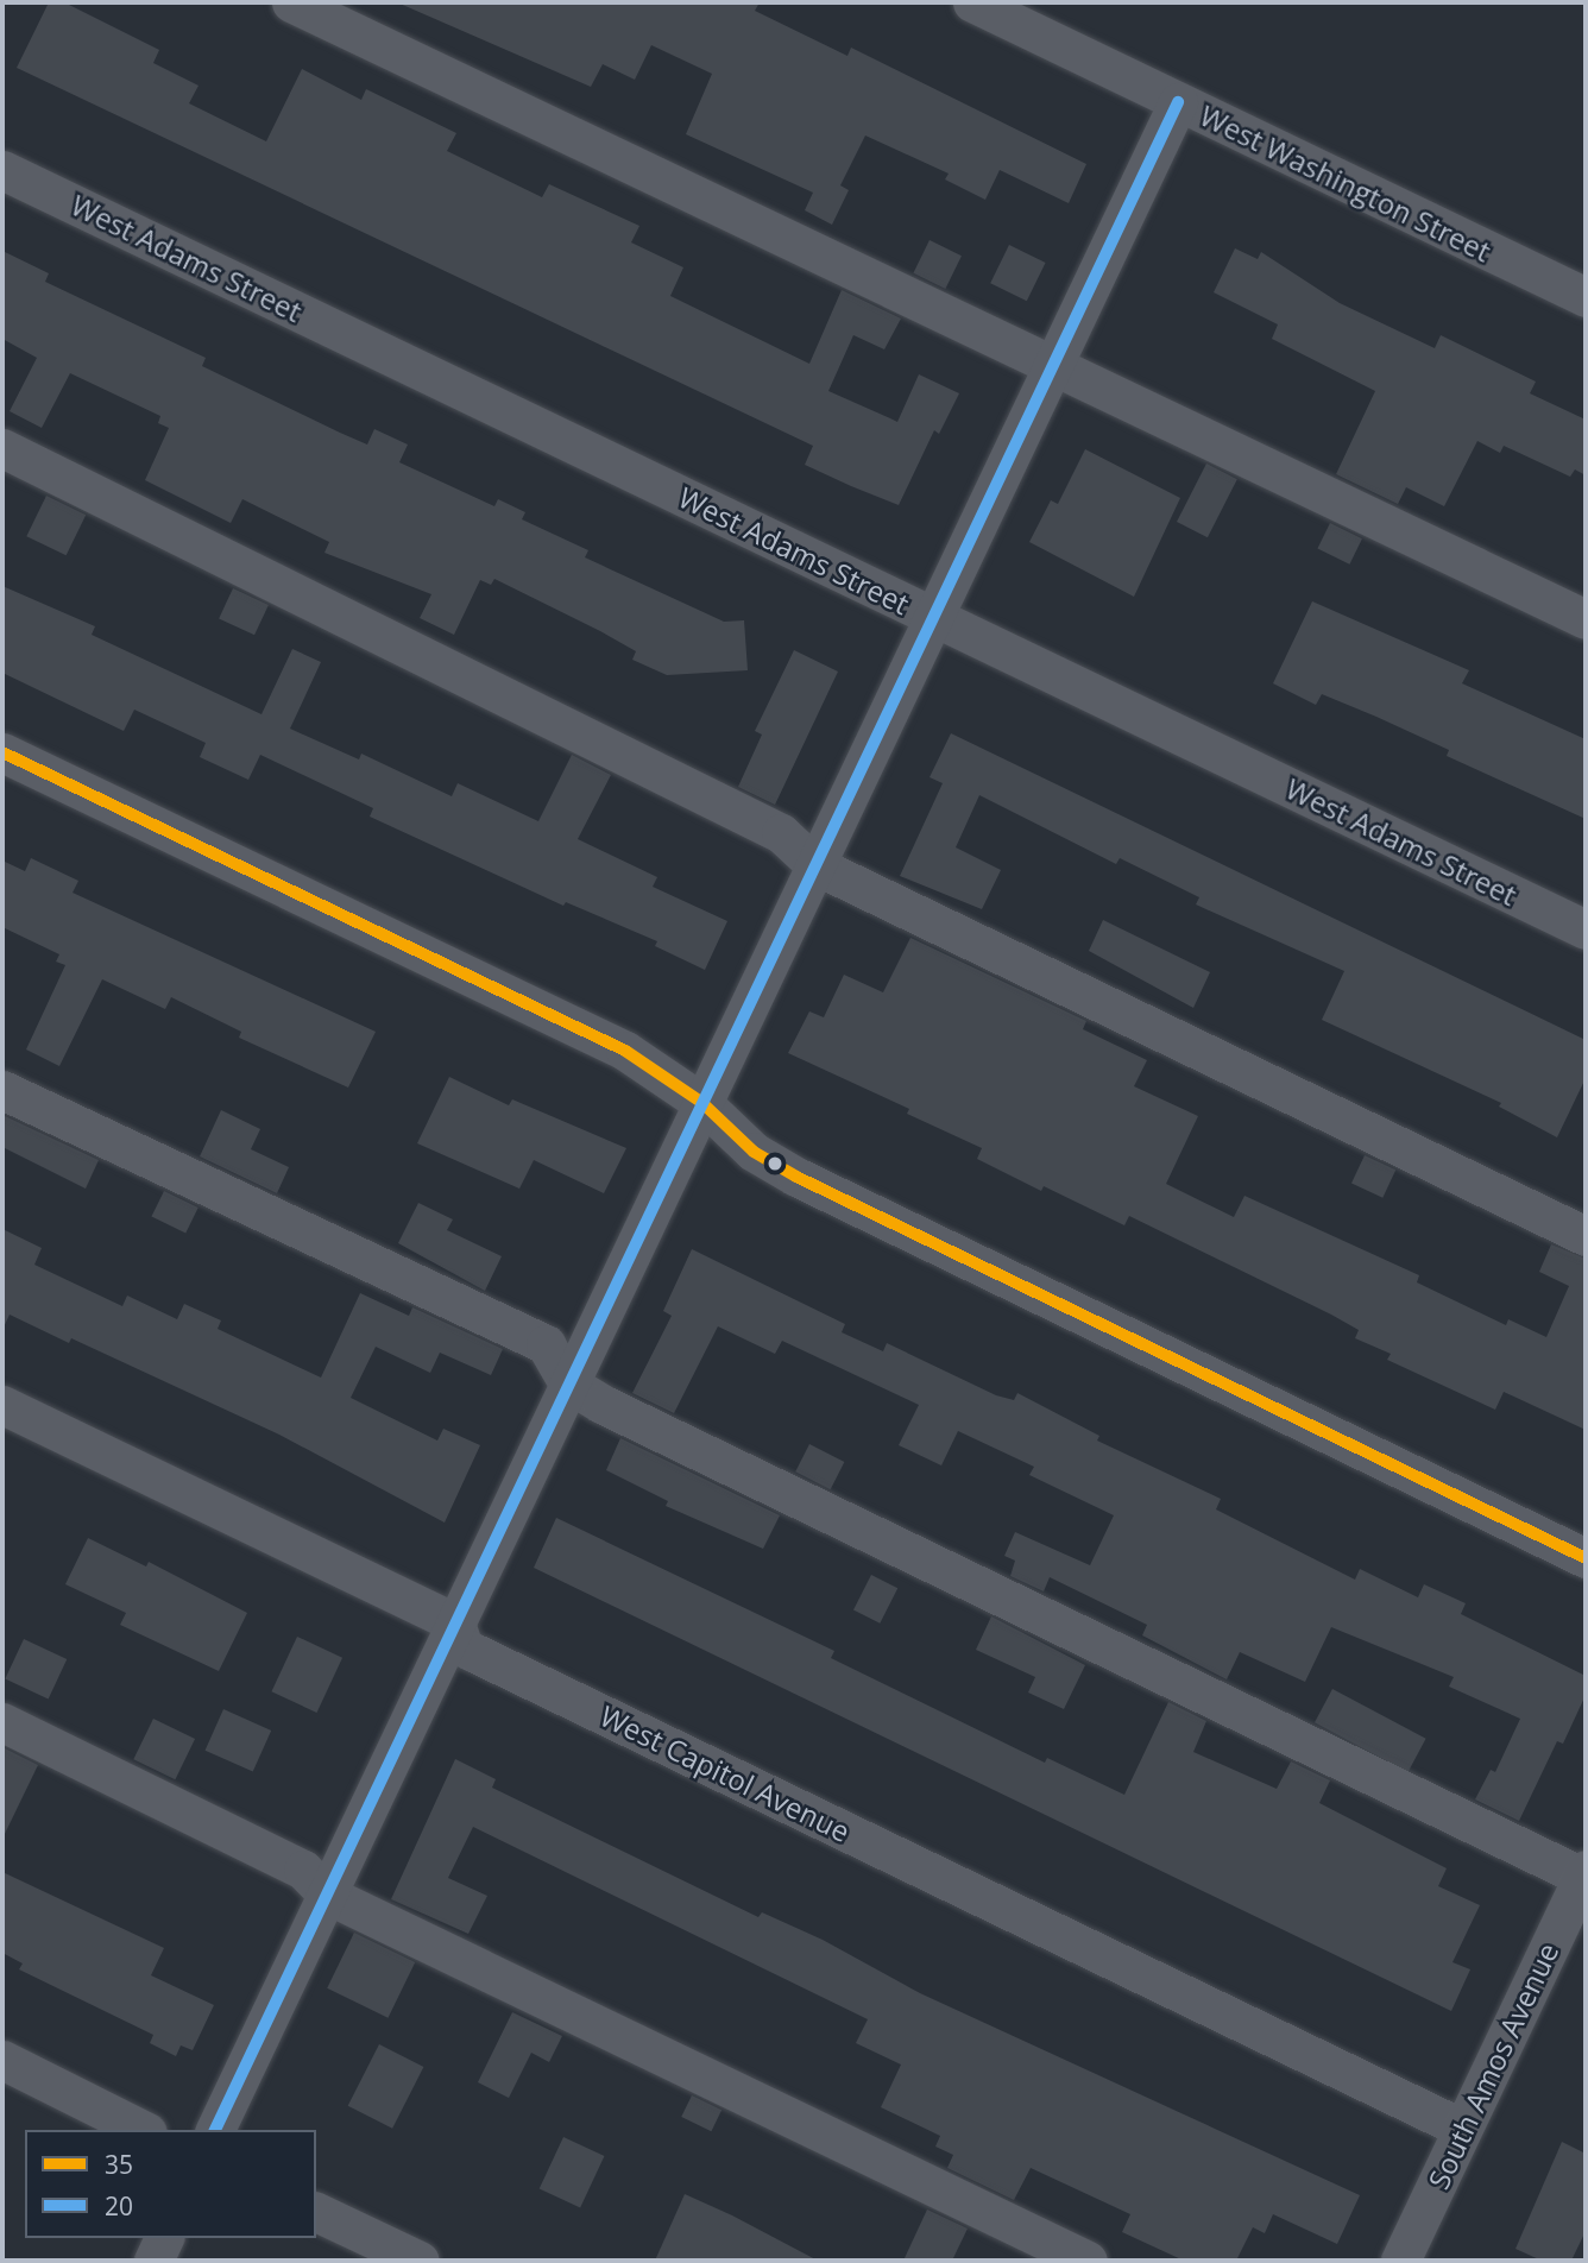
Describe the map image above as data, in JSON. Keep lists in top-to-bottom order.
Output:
{
  "streets": {
    "street": [
      "West Washington Street",
      "West Adams Street",
      "West Capitol Avenue",
      "South Amos Avenue"
    ]
  },
  "crossings": [
    ["West Capitol Avenue", "South Amos Avenue"]
  ],
  "lines": ["transit line 20", "transit line 35"],
  "legend": ["35", "20"]
}
